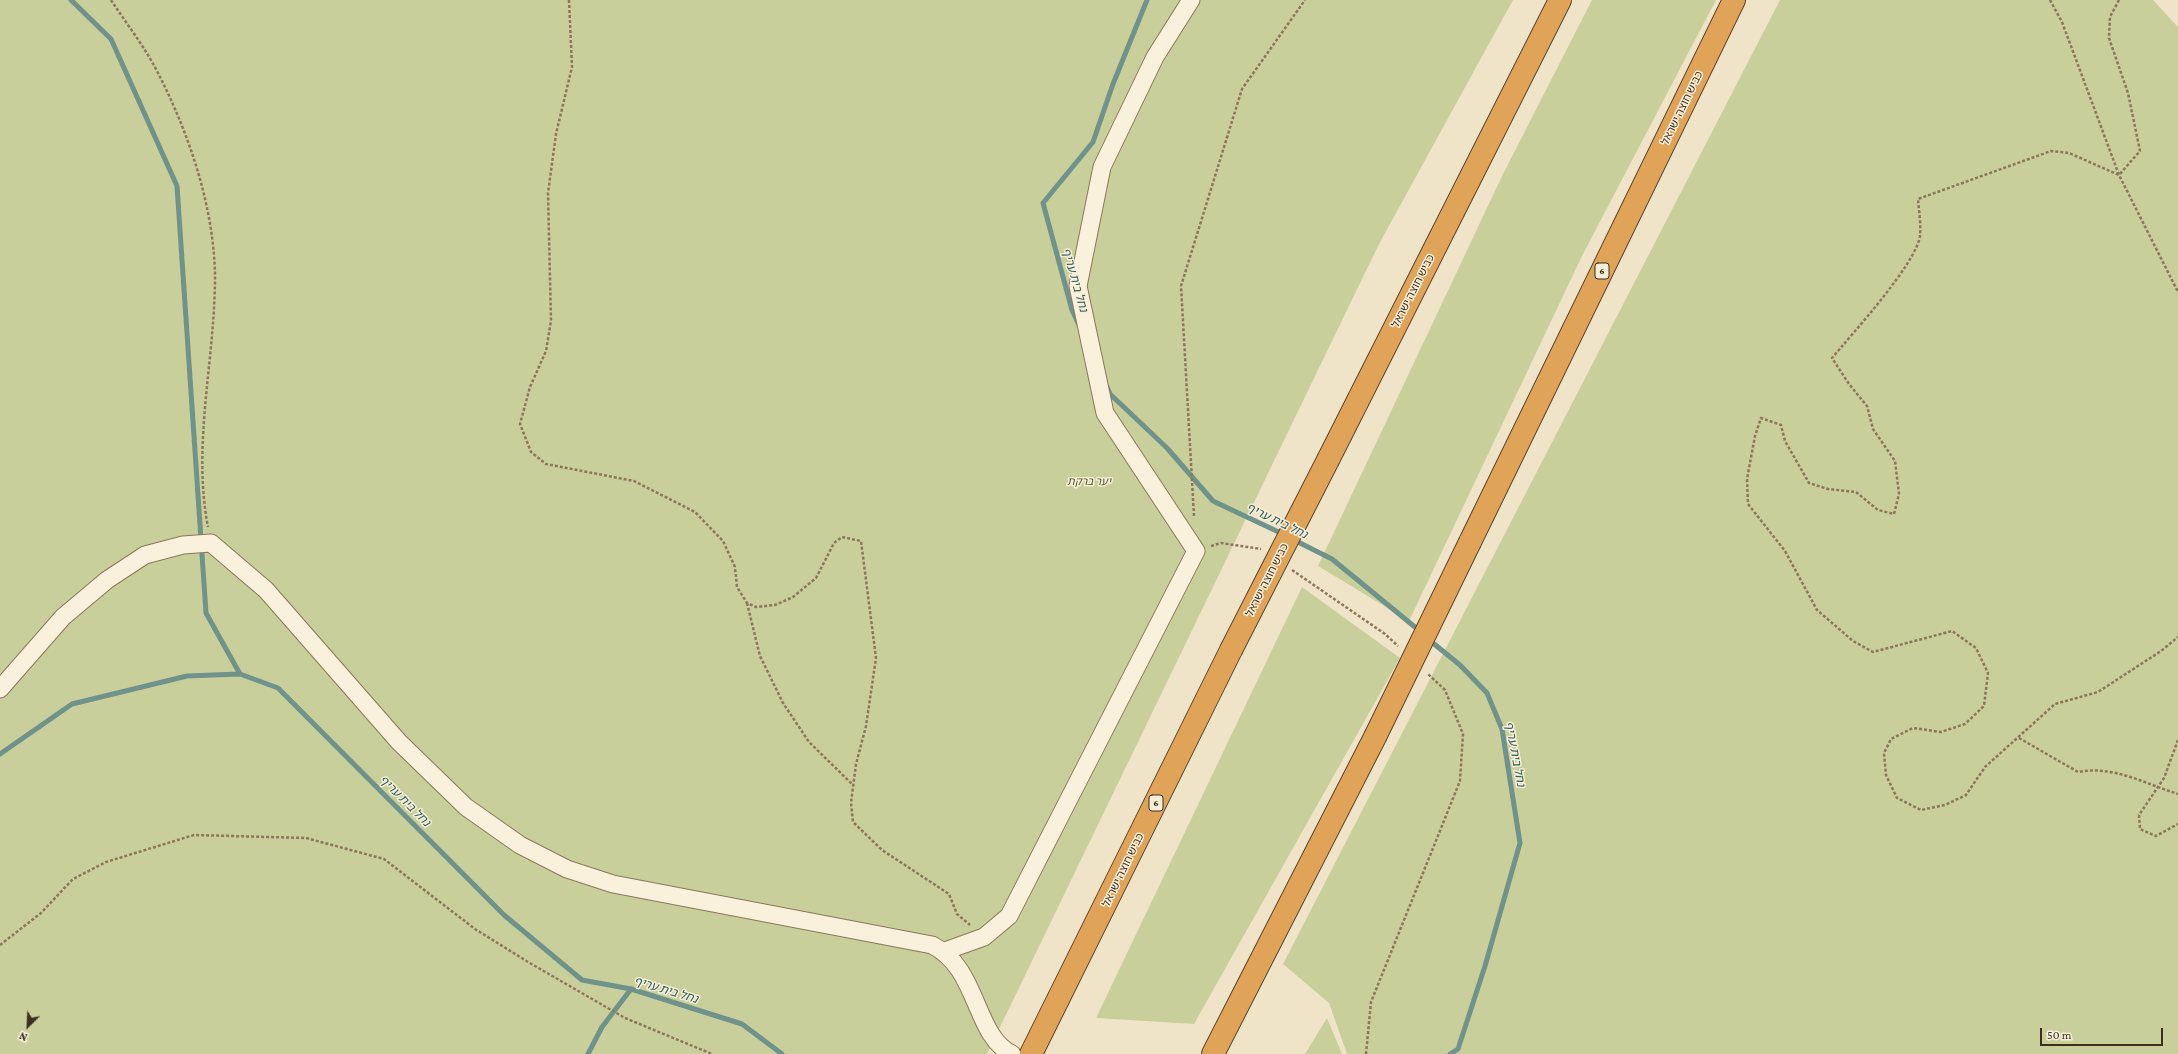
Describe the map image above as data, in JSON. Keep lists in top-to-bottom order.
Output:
{
  "streets": {
    "highway": ["כביש חוצה ישראל", "6"]
  },
  "water": ["נחל בית עריף"],
  "parks": ["יער ברקת"],
  "scale_bar": "50 m",
  "north": "bottom left"
}
